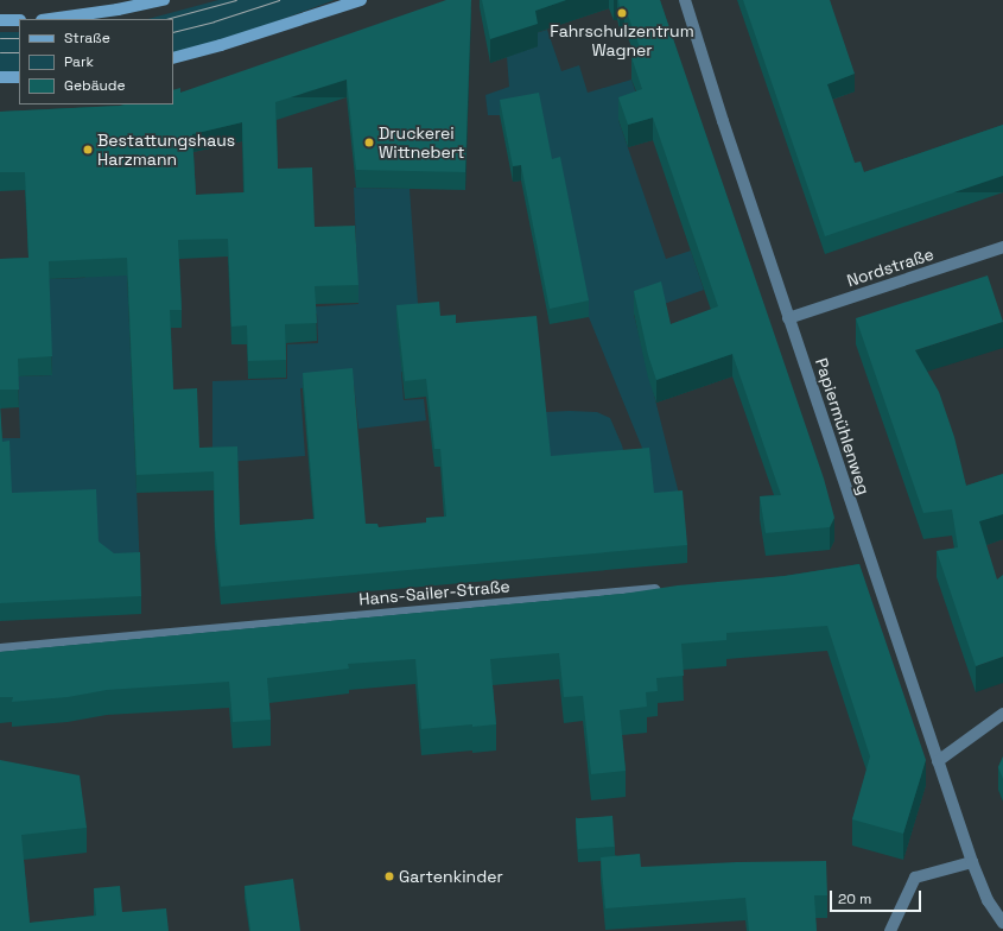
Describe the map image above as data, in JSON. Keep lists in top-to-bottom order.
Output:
{
  "streets": {
    "street": ["Nordstraße", "Papiermühlenweg", "Hans-Sailer-Straße"]
  },
  "crossings": [
    ["Nordstraße", "Papiermühlenweg"]
  ],
  "places": [
    "Fahrschulzentrum Wagner",
    "Druckerei Wittnebert",
    "Bestattungshaus Harzmann",
    "Gartenkinder"
  ],
  "legend": ["Straße", "Park", "Gebäude"],
  "scale_bar": "20 m"
}
